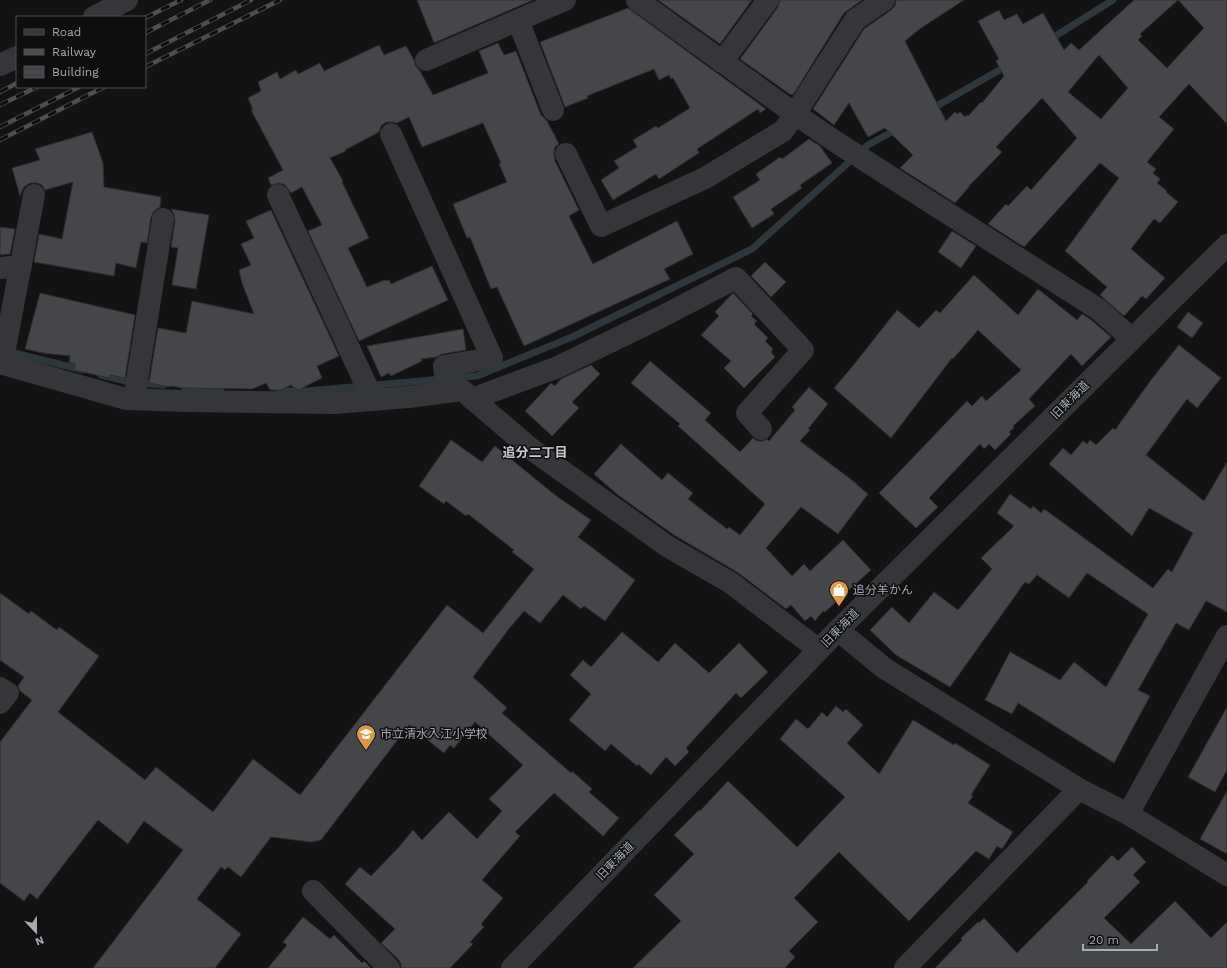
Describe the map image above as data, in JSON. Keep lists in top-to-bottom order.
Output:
{
  "streets": {
    "street": ["旧東海道"]
  },
  "districts": ["追分二丁目"],
  "places": {
    "shop": ["追分羊かん"],
    "school or university": ["市立清水入江小学校"]
  },
  "legend": ["Road", "Railway", "Building"],
  "scale_bar": "20 m",
  "north": "bottom"
}
